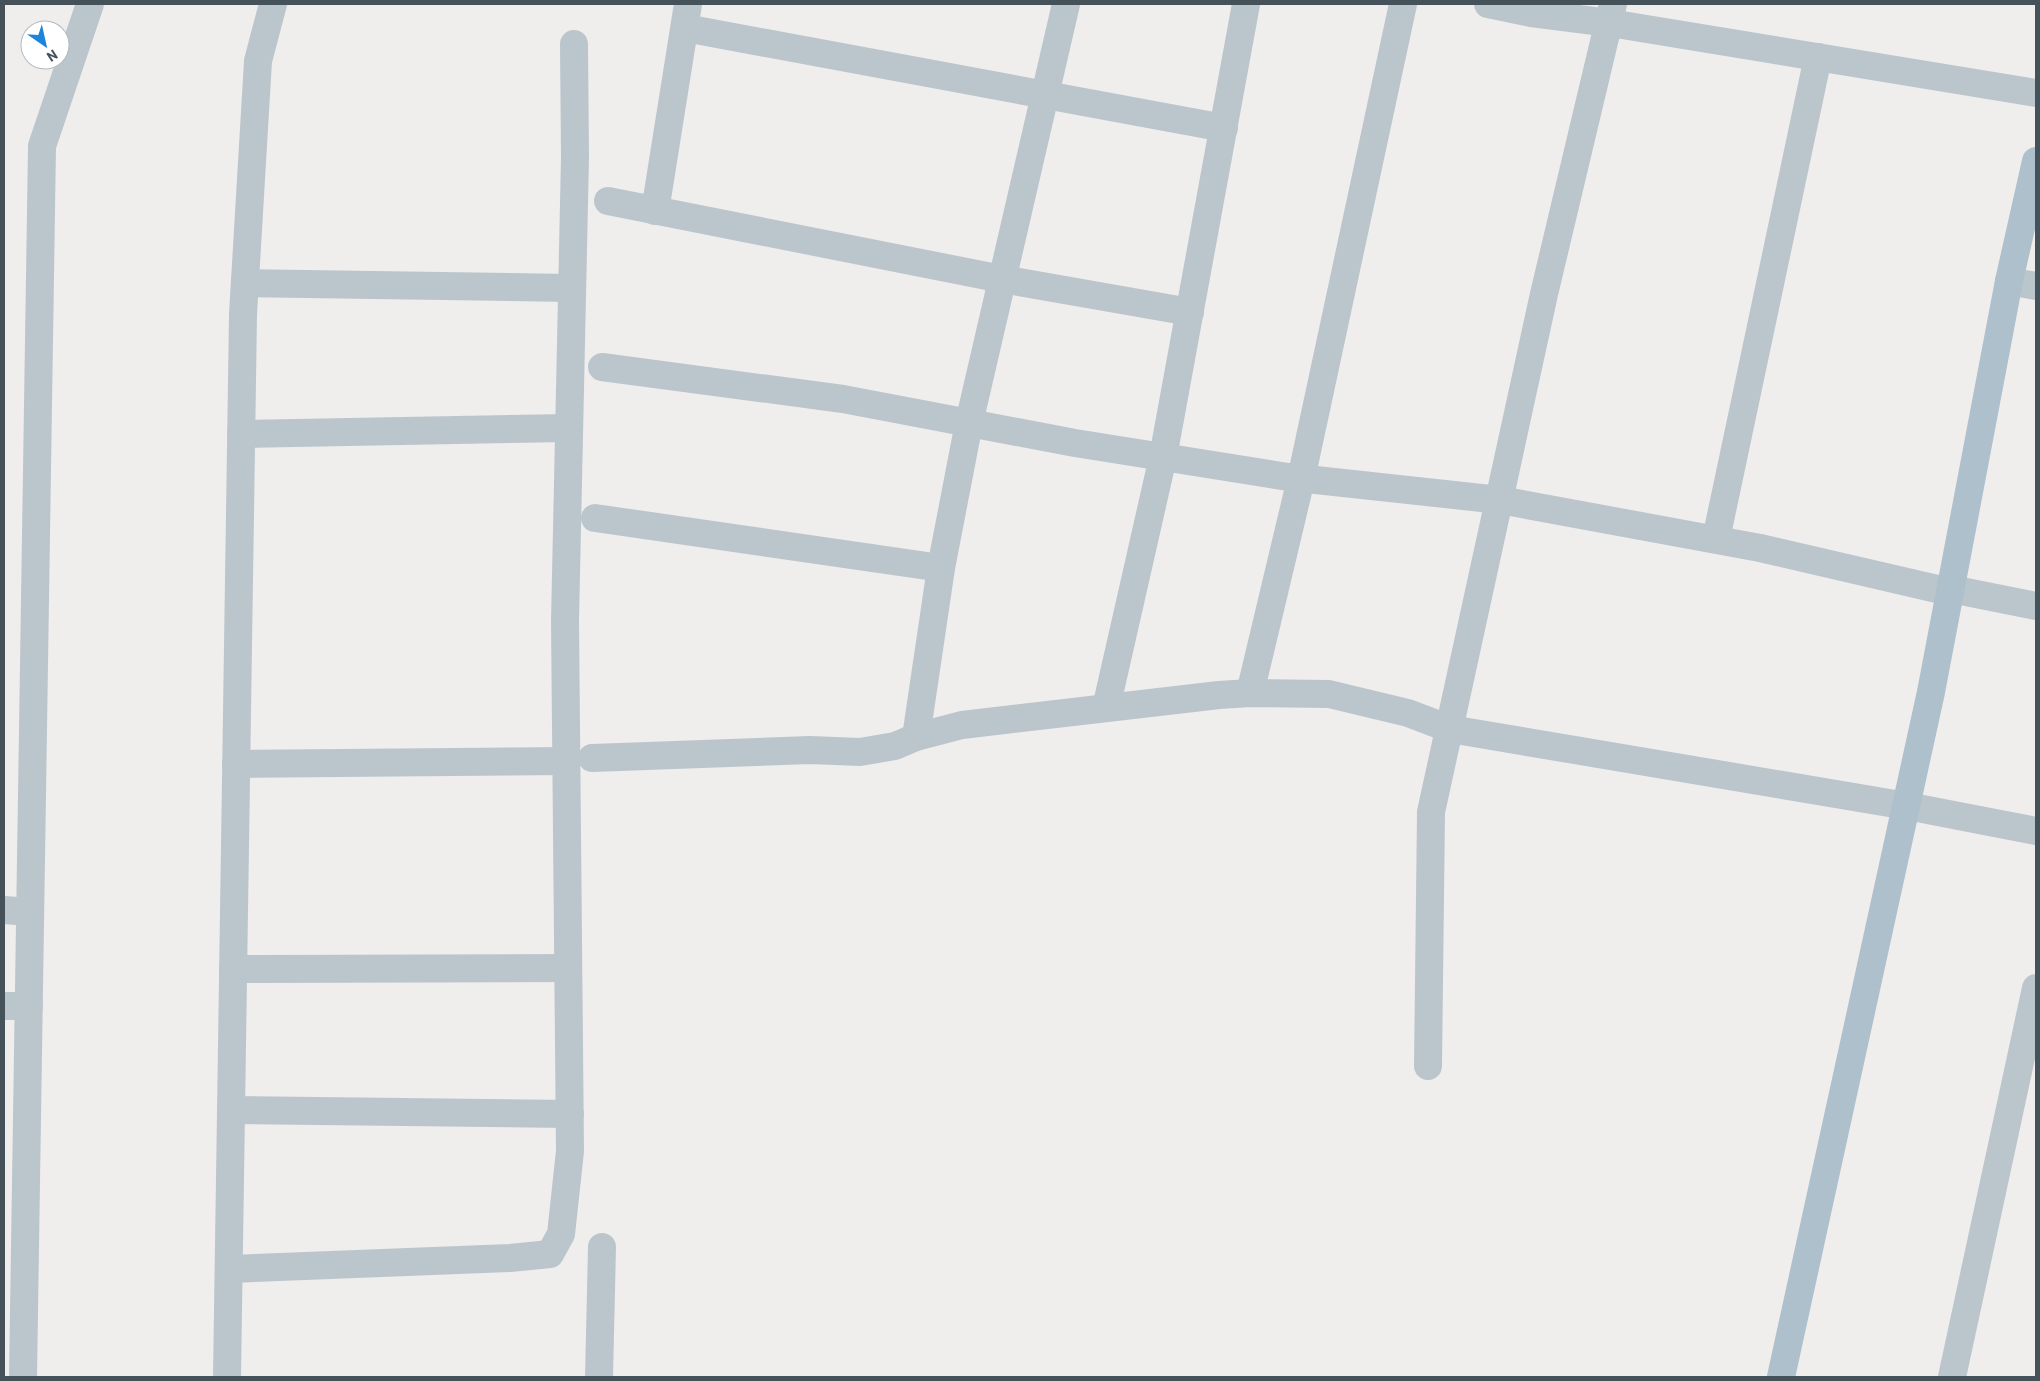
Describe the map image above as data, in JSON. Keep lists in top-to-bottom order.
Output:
{
  "north": "bottom right"
}
